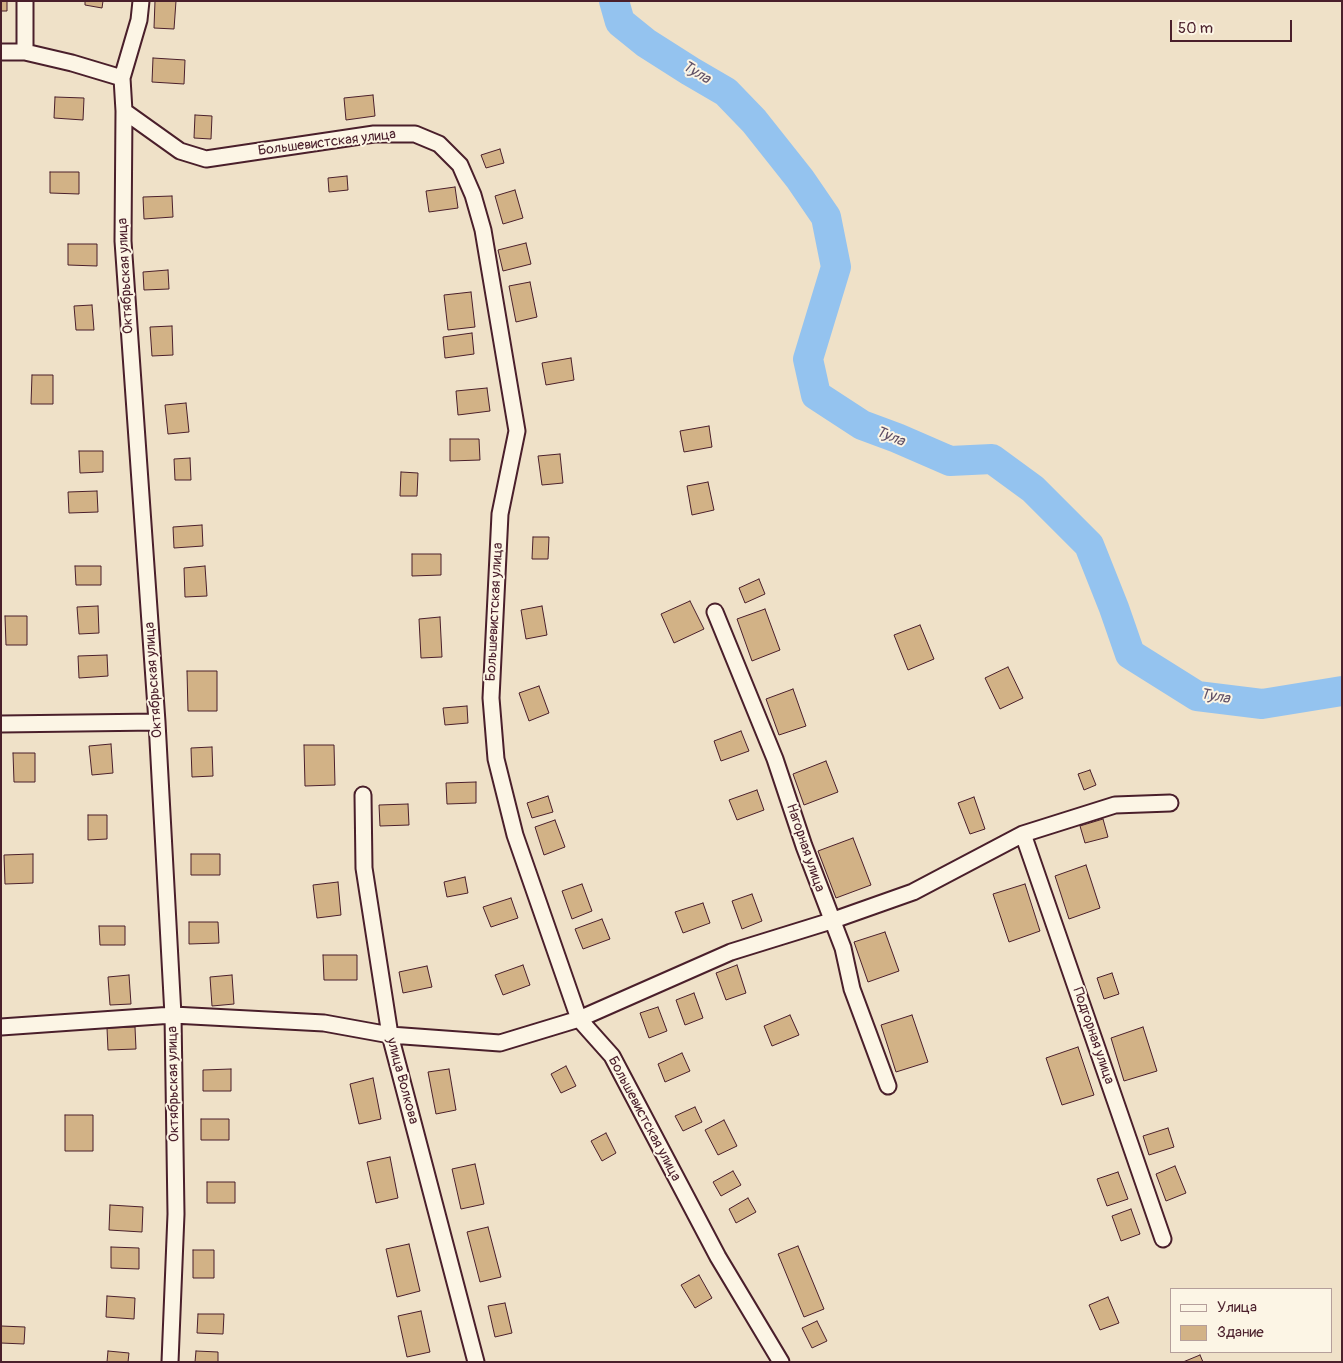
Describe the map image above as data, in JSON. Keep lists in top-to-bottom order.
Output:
{
  "streets": {
    "street": [
      "Большевистская улица",
      "Октябрьская улица",
      "Нагорная улица",
      "Подгорная улица",
      "улица Волкова"
    ]
  },
  "crossings": [
    ["Большевистская улица", "Октябрьская улица"]
  ],
  "water": ["Тула"],
  "legend": ["Улица", "Здание"],
  "scale_bar": "50 m"
}
